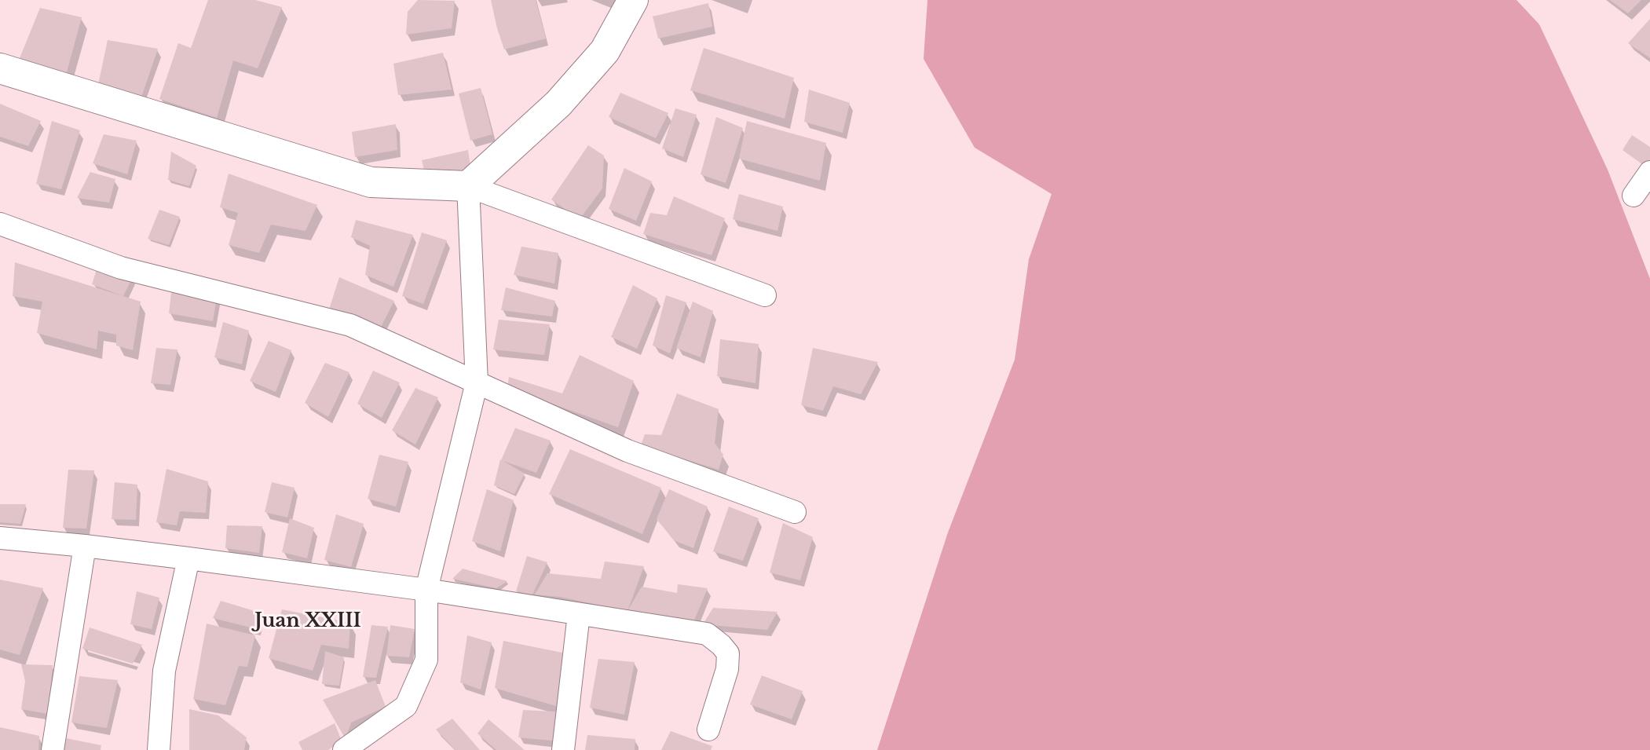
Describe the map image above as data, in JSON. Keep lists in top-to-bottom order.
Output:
{
  "districts": ["Juan XXIII"]
}
